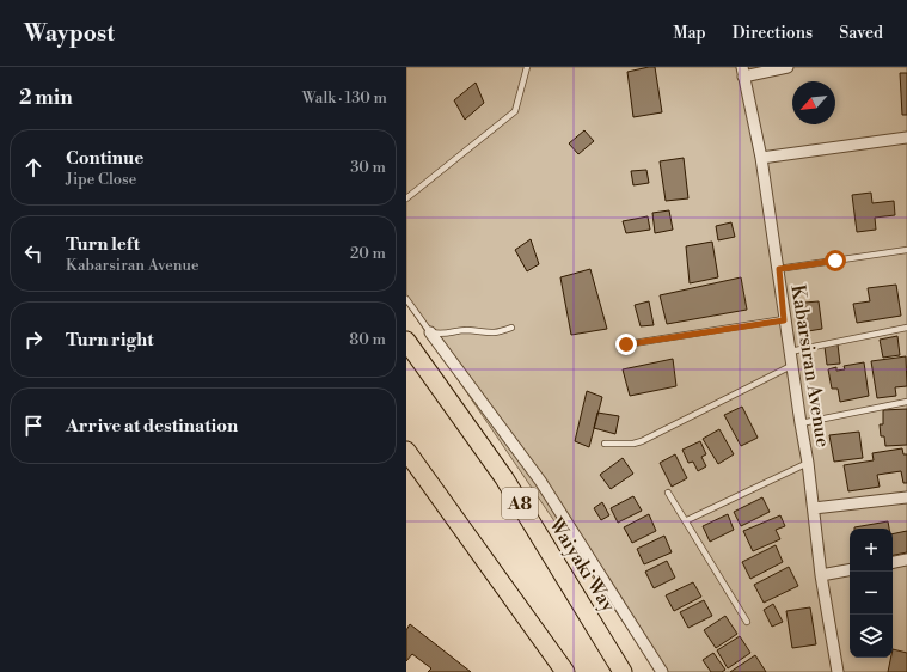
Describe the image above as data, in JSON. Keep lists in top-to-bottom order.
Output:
{
  "streets": {
    "highway": ["A8", "Waiyaki Way"],
    "street": ["Kabarsiran Avenue"]
  },
  "north": "bottom left",
  "page": {
    "header": "Waypost",
    "nav": ["Map", "Directions", "Saved"],
    "heading": ["2 min", "Walk · 130 m"],
    "list": [
      ["Continue", "Jipe Close", "30 m"],
      ["Turn left", "Kabarsiran Avenue", "20 m"],
      ["Turn right", "80 m"],
      "Arrive at destination"
    ],
    "map_buttons": ["+", "−"]
  }
}
